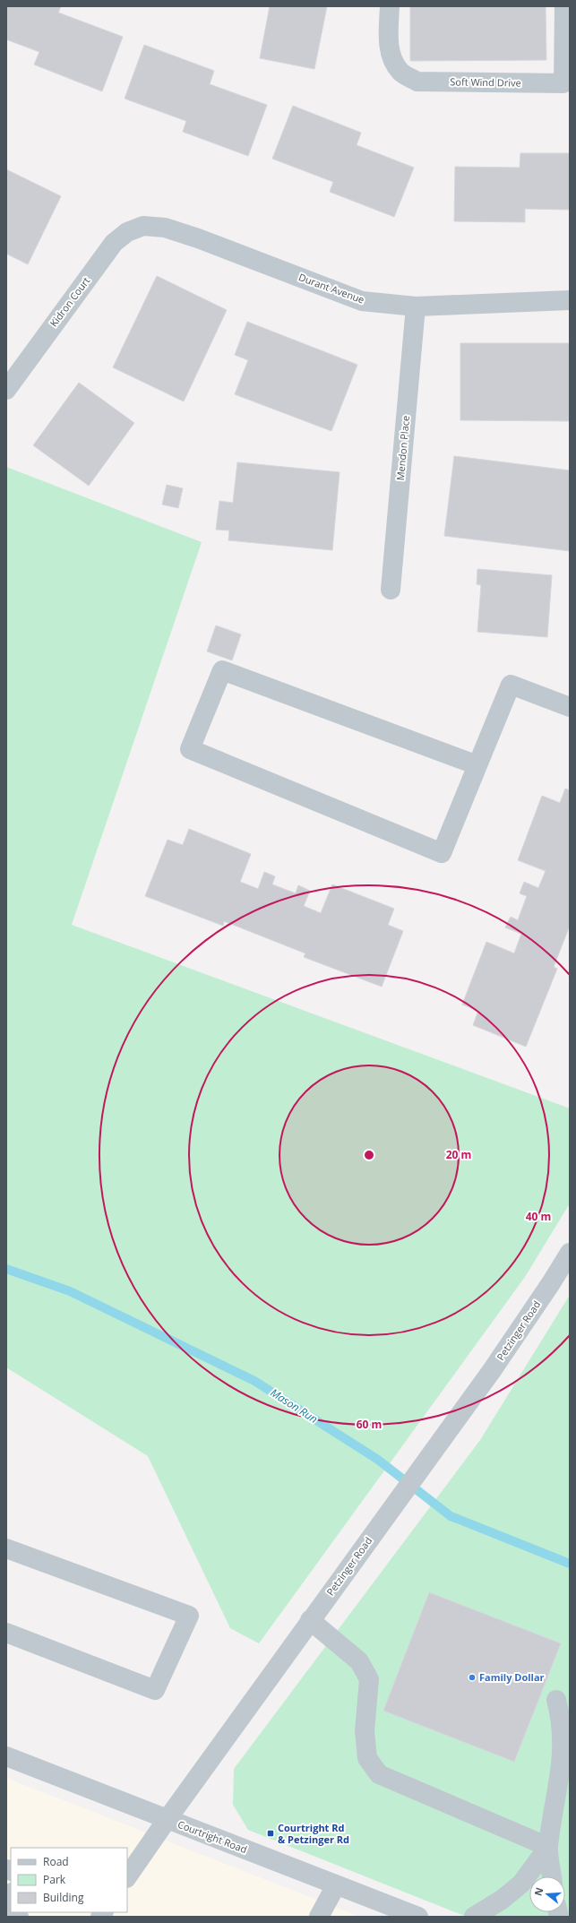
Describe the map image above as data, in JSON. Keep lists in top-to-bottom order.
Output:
{
  "streets": {
    "street": [
      "Soft Wind Drive",
      "Durant Avenue",
      "Kidron Court",
      "Mendon Place",
      "Petzinger Road",
      "Courtright Road"
    ]
  },
  "crossings": [
    ["Durant Avenue", "Kidron Court"],
    ["Durant Avenue", "Mendon Place"],
    ["Petzinger Road", "Courtright Road"]
  ],
  "water": ["Mason Run"],
  "places": {
    "other": ["Family Dollar"],
    "transit": ["Courtright Rd & Petzinger Rd"]
  },
  "legend": ["Road", "Park", "Building"],
  "north": "left",
  "rings": ["20 m", "40 m", "60 m"]
}
